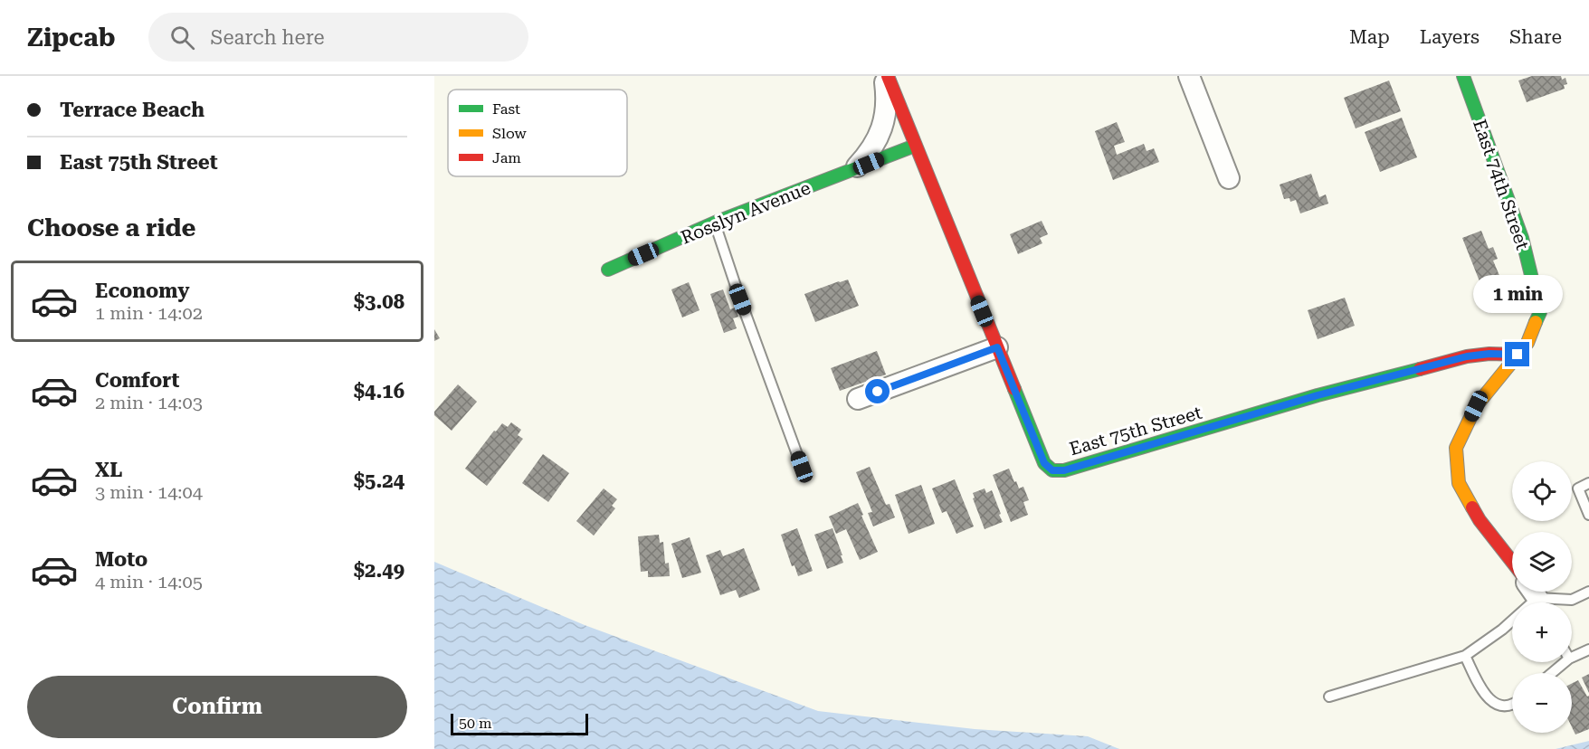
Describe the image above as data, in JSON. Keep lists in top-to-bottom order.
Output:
{
  "streets": {
    "street": ["East 74th Street", "Rosslyn Avenue", "East 75th Street"]
  },
  "crossings": [
    ["East 74th Street", "East 75th Street"],
    ["Rosslyn Avenue", "East 75th Street"]
  ],
  "legend": ["Fast", "Slow", "Jam"],
  "scale_bar": "50 m",
  "page": {
    "header": "Zipcab",
    "search": "Search here",
    "nav": ["Map", "Layers", "Share"],
    "banner": ["Terrace Beach", "East 75th Street"],
    "heading": "Choose a ride",
    "list": [
      {
        "name": "Economy",
        "note": "1 min · 14:02",
        "value": "$3.08"
      },
      {
        "name": "Comfort",
        "note": "2 min · 14:03",
        "value": "$4.16"
      },
      {
        "name": "XL",
        "note": "3 min · 14:04",
        "value": "$5.24"
      },
      {
        "name": "Moto",
        "note": "4 min · 14:05",
        "value": "$2.49"
      }
    ],
    "bubble": "1 min",
    "map_buttons": ["+", "−"],
    "buttons": "Confirm",
    "scale": "50 m"
  }
}
